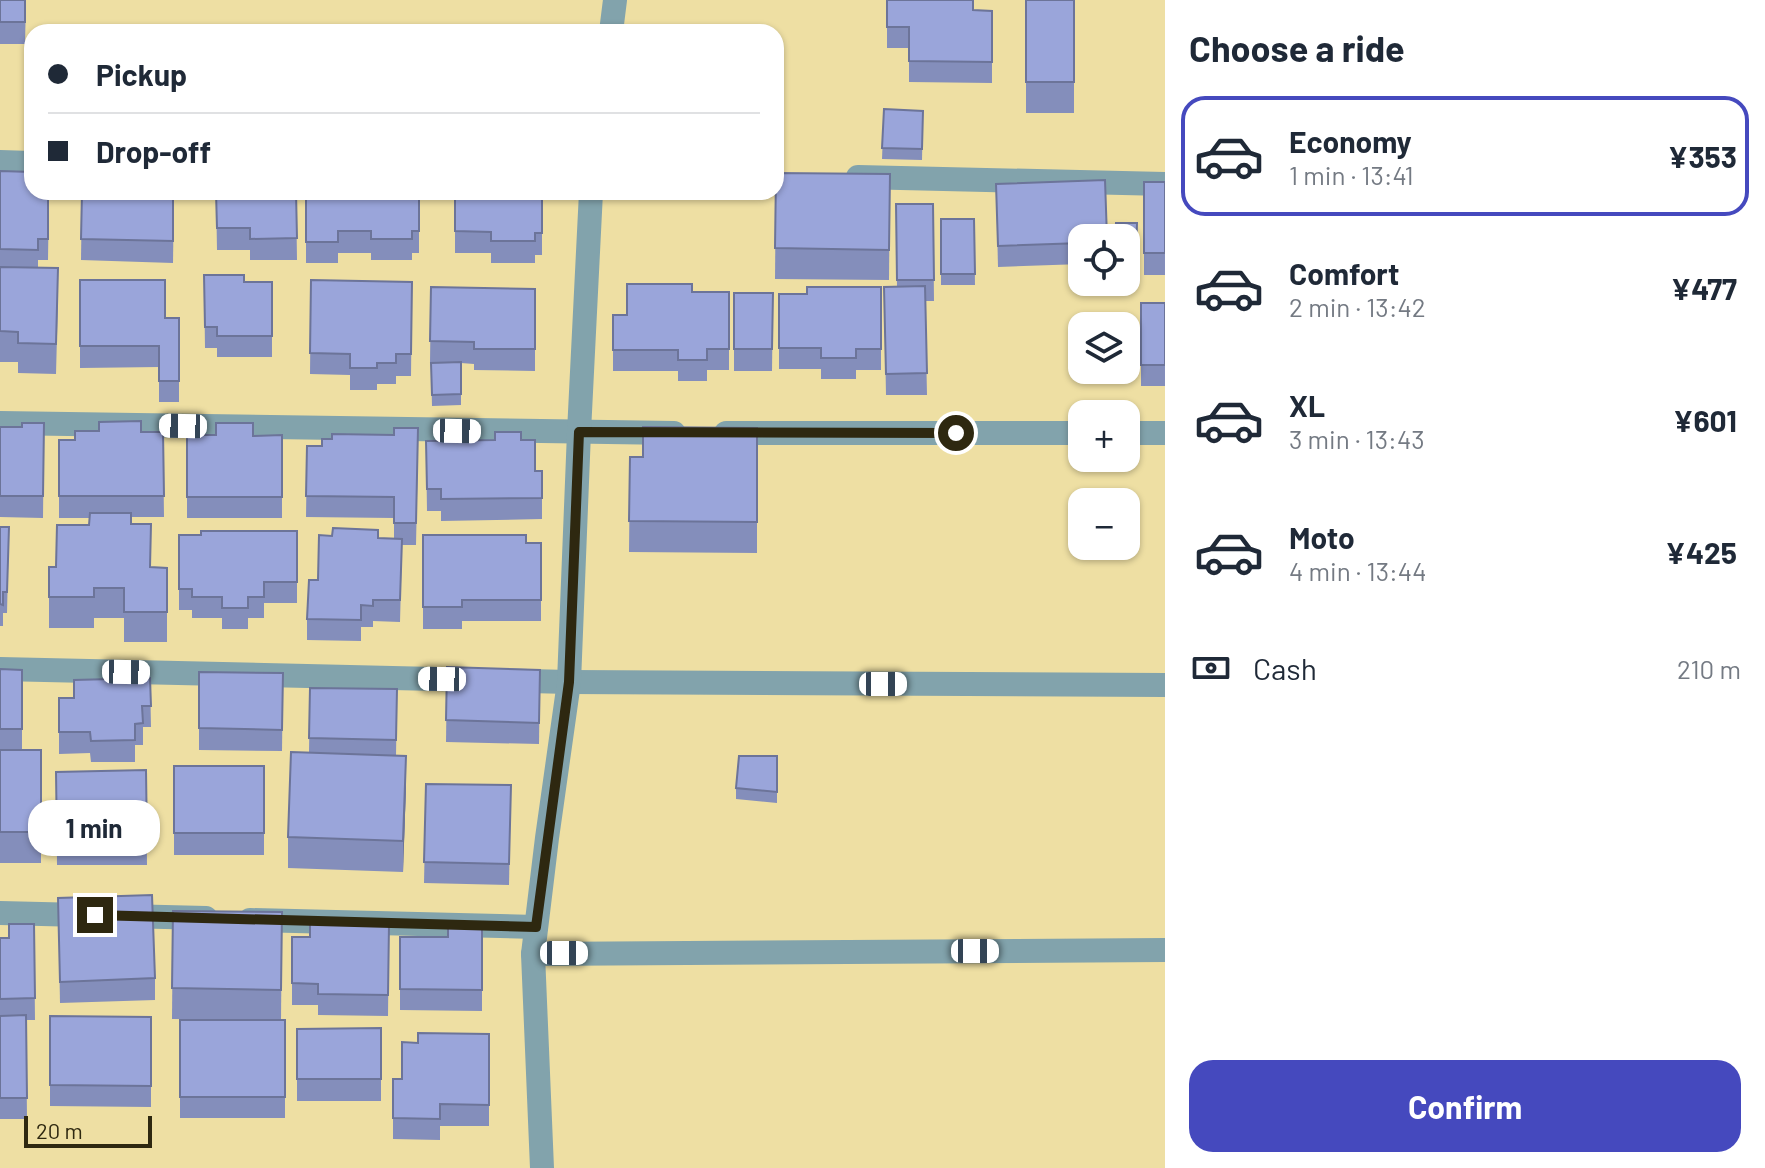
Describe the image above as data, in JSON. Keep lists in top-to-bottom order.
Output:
{
  "scale_bar": "20 m",
  "page": {
    "heading": "Choose a ride",
    "banner": ["Pickup", "Drop-off"],
    "list": [
      {
        "name": "Economy",
        "note": "1 min · 13:41",
        "value": "¥353"
      },
      {
        "name": "Comfort",
        "note": "2 min · 13:42",
        "value": "¥477"
      },
      {
        "name": "XL",
        "note": "3 min · 13:43",
        "value": "¥601"
      },
      {
        "name": "Moto",
        "note": "4 min · 13:44",
        "value": "¥425"
      }
    ],
    "map_buttons": ["+", "−"],
    "pay": ["Cash", "210 m"],
    "bubble": "1 min",
    "buttons": "Confirm",
    "scale": "20 m"
  }
}
